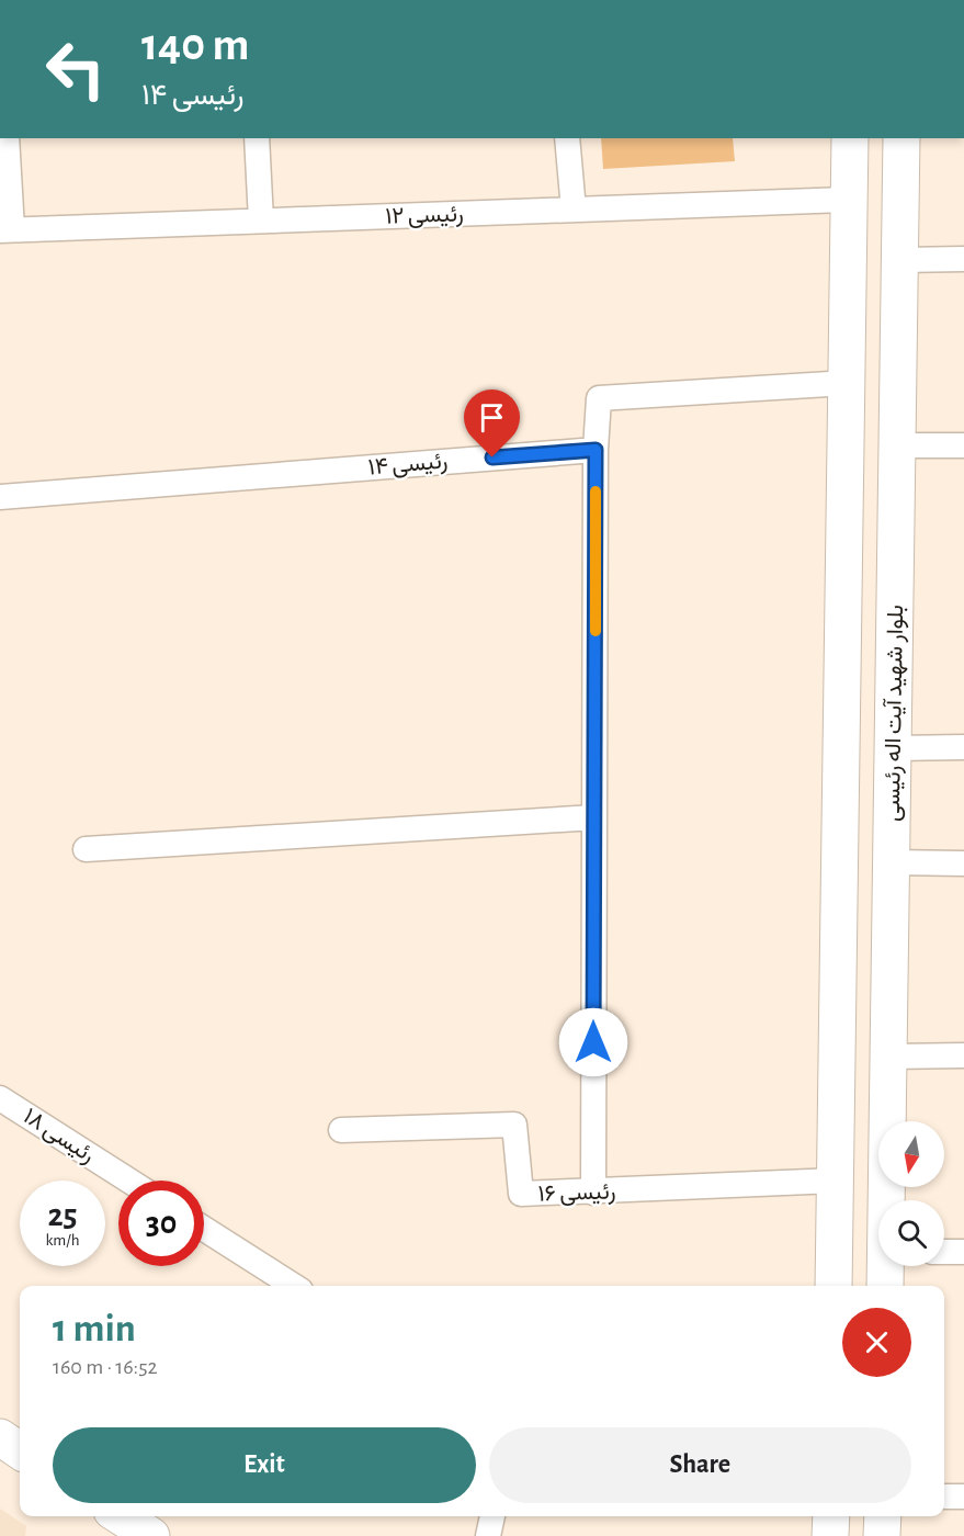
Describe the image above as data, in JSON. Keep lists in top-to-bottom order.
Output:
{
  "streets": {
    "main road": ["بلوار شهید آیت اله رئیسی"],
    "street": [
      "رئیسی ۱۲",
      "رئیسی ۱۴",
      "رئیسی ۱۸",
      "رئیسی ۱۶"
    ]
  },
  "north": "bottom",
  "page": {
    "turn": ["140 m", "رئیسی ۱۴"],
    "speed": "25 km/h",
    "limit": "30",
    "heading": ["1 min", "160 m · 16:52"],
    "buttons": ["Exit", "Share"]
  }
}
